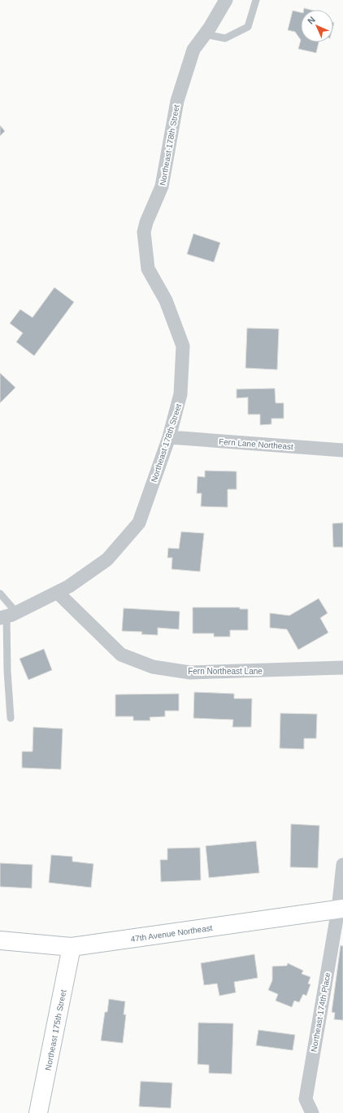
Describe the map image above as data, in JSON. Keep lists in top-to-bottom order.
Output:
{
  "streets": {
    "street": [
      "Northeast 178th Street",
      "Fern Lane Northeast",
      "Fern Northeast Lane",
      "47th Avenue Northeast",
      "Northeast 174th Place",
      "Northeast 175th Street"
    ]
  },
  "crossings": [
    ["Northeast 178th Street", "Fern Lane Northeast"],
    ["Northeast 178th Street", "Fern Northeast Lane"],
    ["47th Avenue Northeast", "Northeast 174th Place"],
    ["47th Avenue Northeast", "Northeast 175th Street"]
  ],
  "north": "top left"
}
